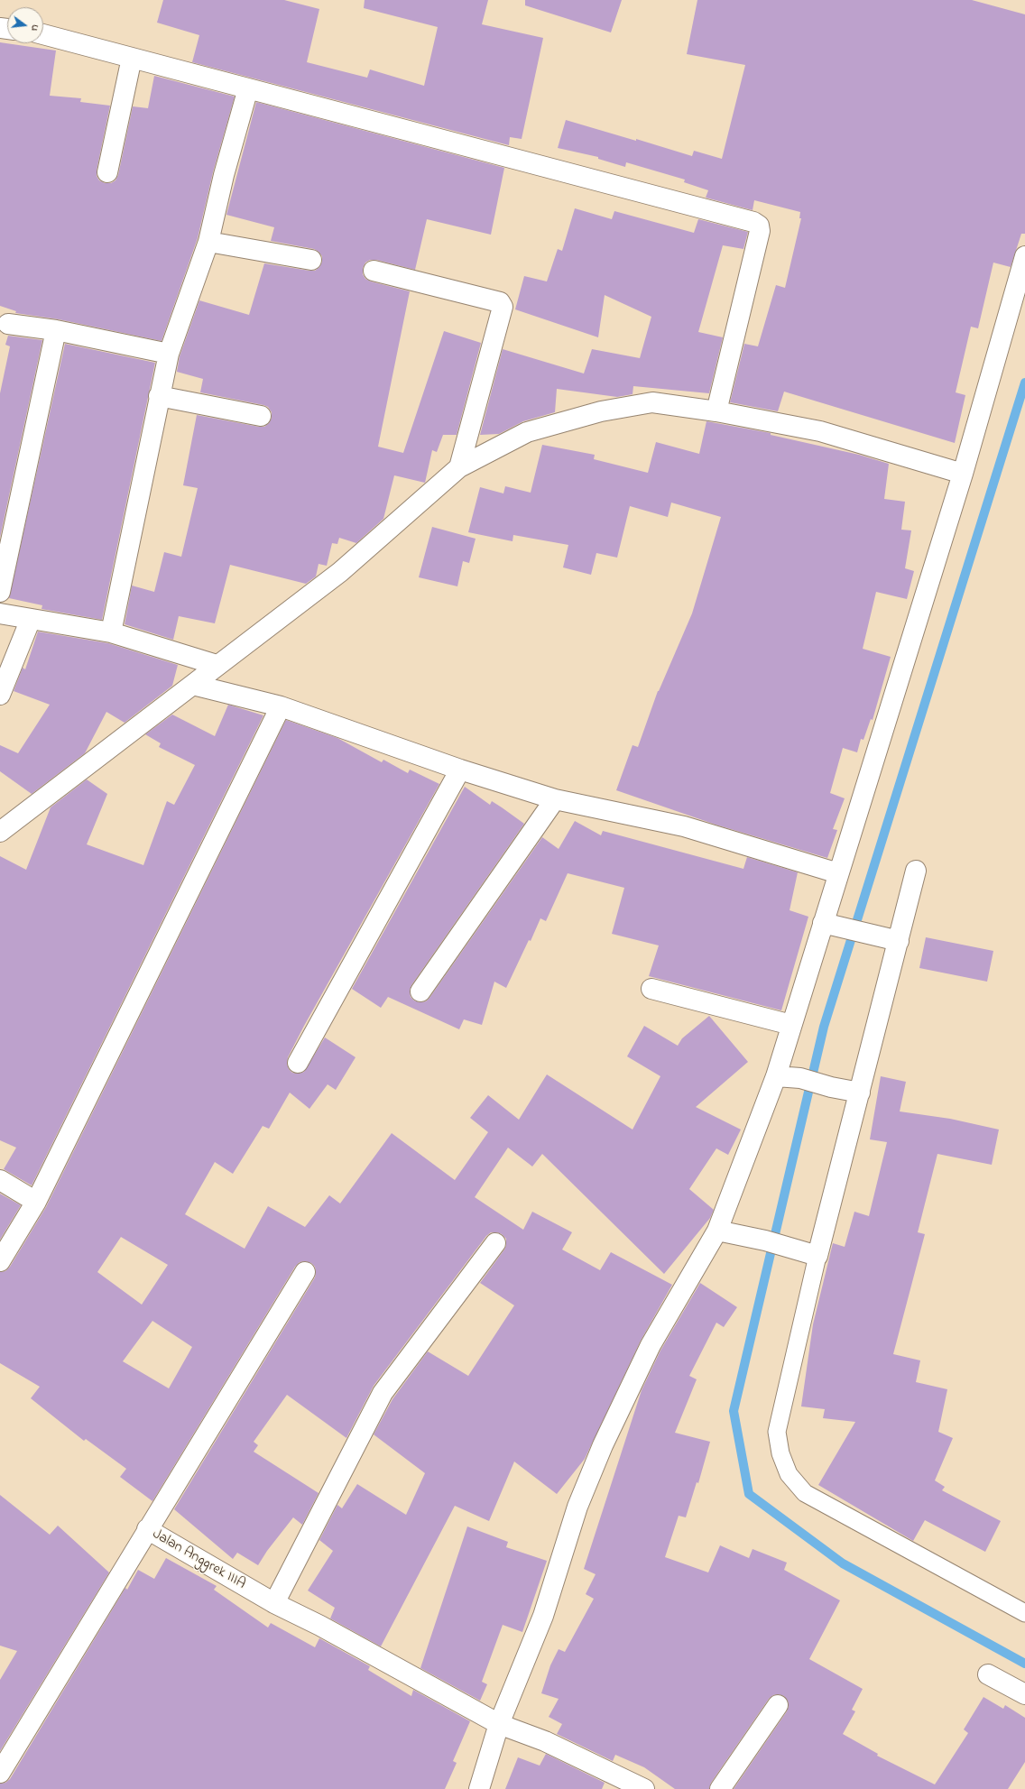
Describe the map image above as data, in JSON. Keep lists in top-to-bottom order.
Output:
{
  "streets": {
    "street": ["Jalan Anggrek IIIA"]
  },
  "north": "right"
}
